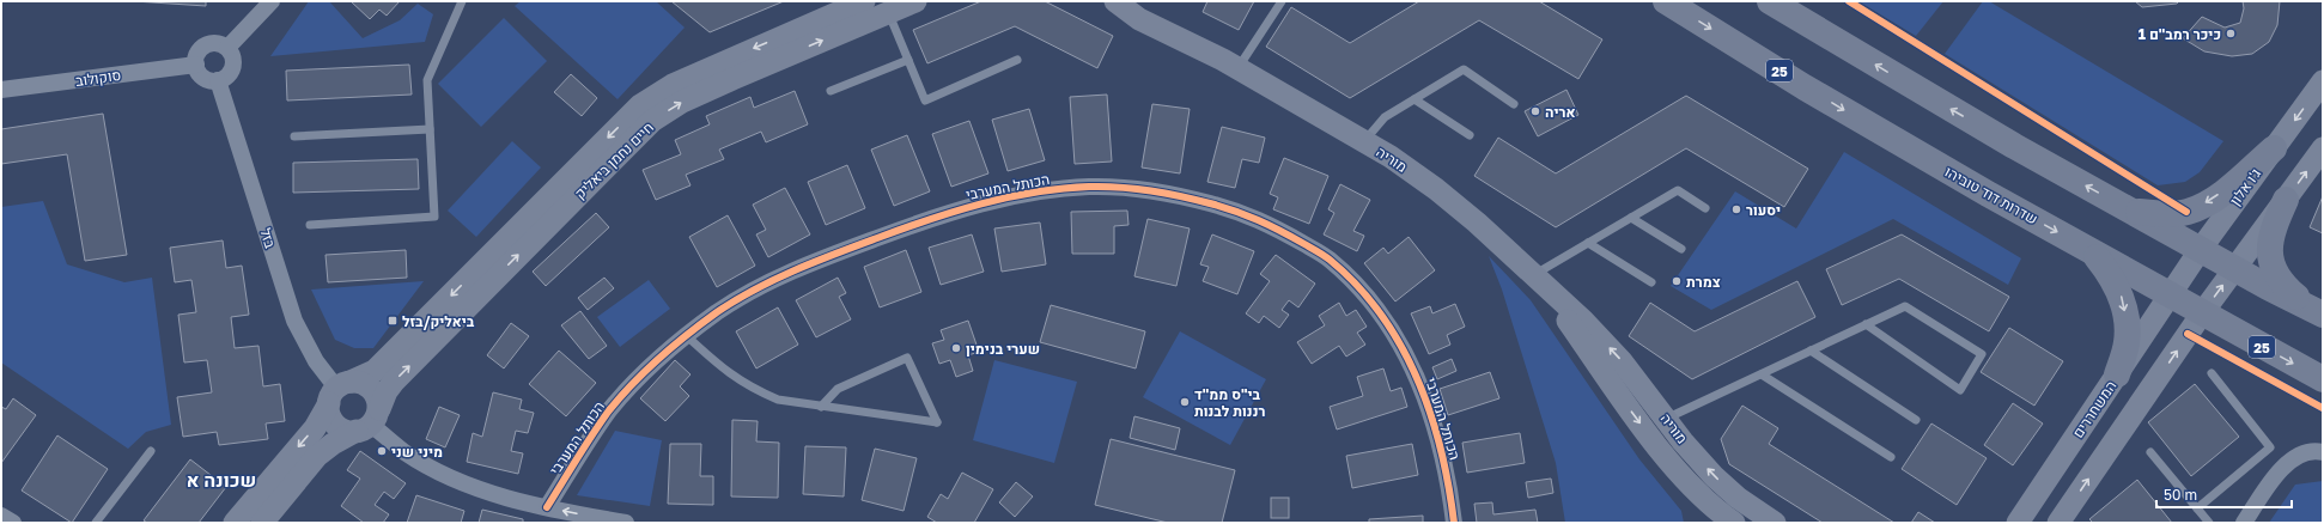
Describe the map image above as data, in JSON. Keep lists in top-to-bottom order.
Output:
{
  "streets": {
    "highway": ["25", "שדרות דוד טוביהו"],
    "street": [
      "סוקולוב",
      "מוריה",
      "חיים נחמן ביאליק",
      "הכותל המערבי",
      "ג'ו אלון",
      "בזל",
      "המשחררים"
    ]
  },
  "crossings": [
    ["סוקולוב", "בזל"],
    ["חיים נחמן ביאליק", "בזל"],
    ["ג'ו אלון", "שדרות דוד טוביהו"],
    ["ג'ו אלון", "המשחררים"],
    ["שדרות דוד טוביהו", "המשחררים"]
  ],
  "districts": ["שכונה א"],
  "places": {
    "other": [
      "כיכר רמב\"ם 1",
      "אריה",
      "יסעור",
      "צמרת",
      "שערי בנימין",
      "בי\"ס ממ\"ד רננות לבנות",
      "מיני שני"
    ],
    "transit": ["ביאליק/בזל"]
  },
  "scale_bar": "50 m"
}
